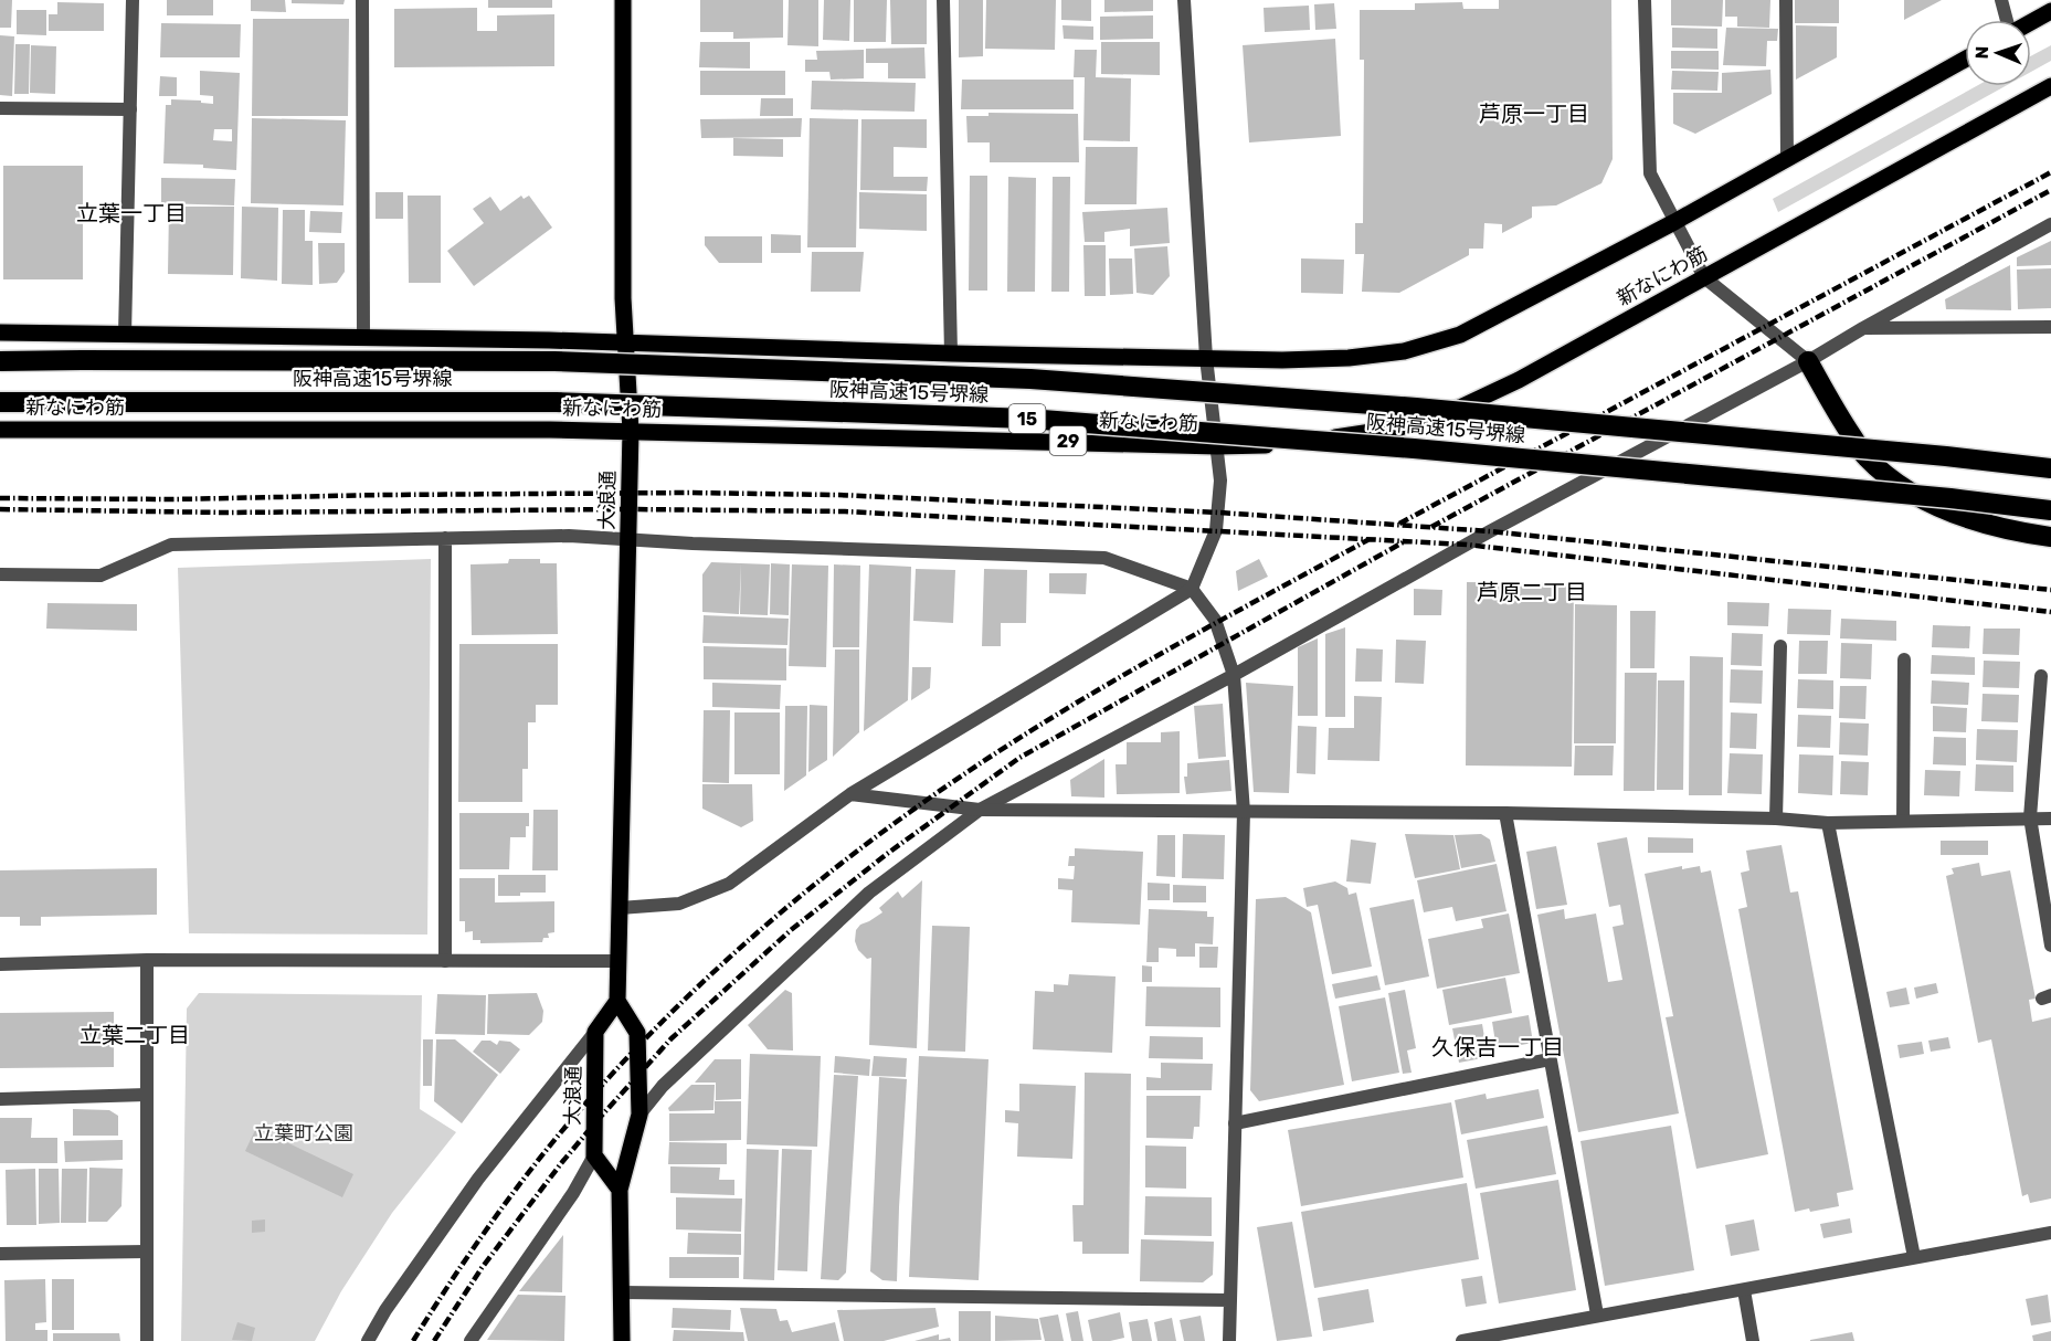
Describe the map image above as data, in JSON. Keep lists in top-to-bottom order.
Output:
{
  "streets": {
    "highway": ["阪神高速15号堺線", "15"],
    "main road": ["新なにわ筋", "29", "大浪通"]
  },
  "crossings": [
    ["新なにわ筋", "大浪通"]
  ],
  "districts": [
    "芦原一丁目",
    "立葉一丁目",
    "芦原二丁目",
    "立葉二丁目",
    "久保吉一丁目"
  ],
  "parks": ["立葉町公園"],
  "north": "left"
}
